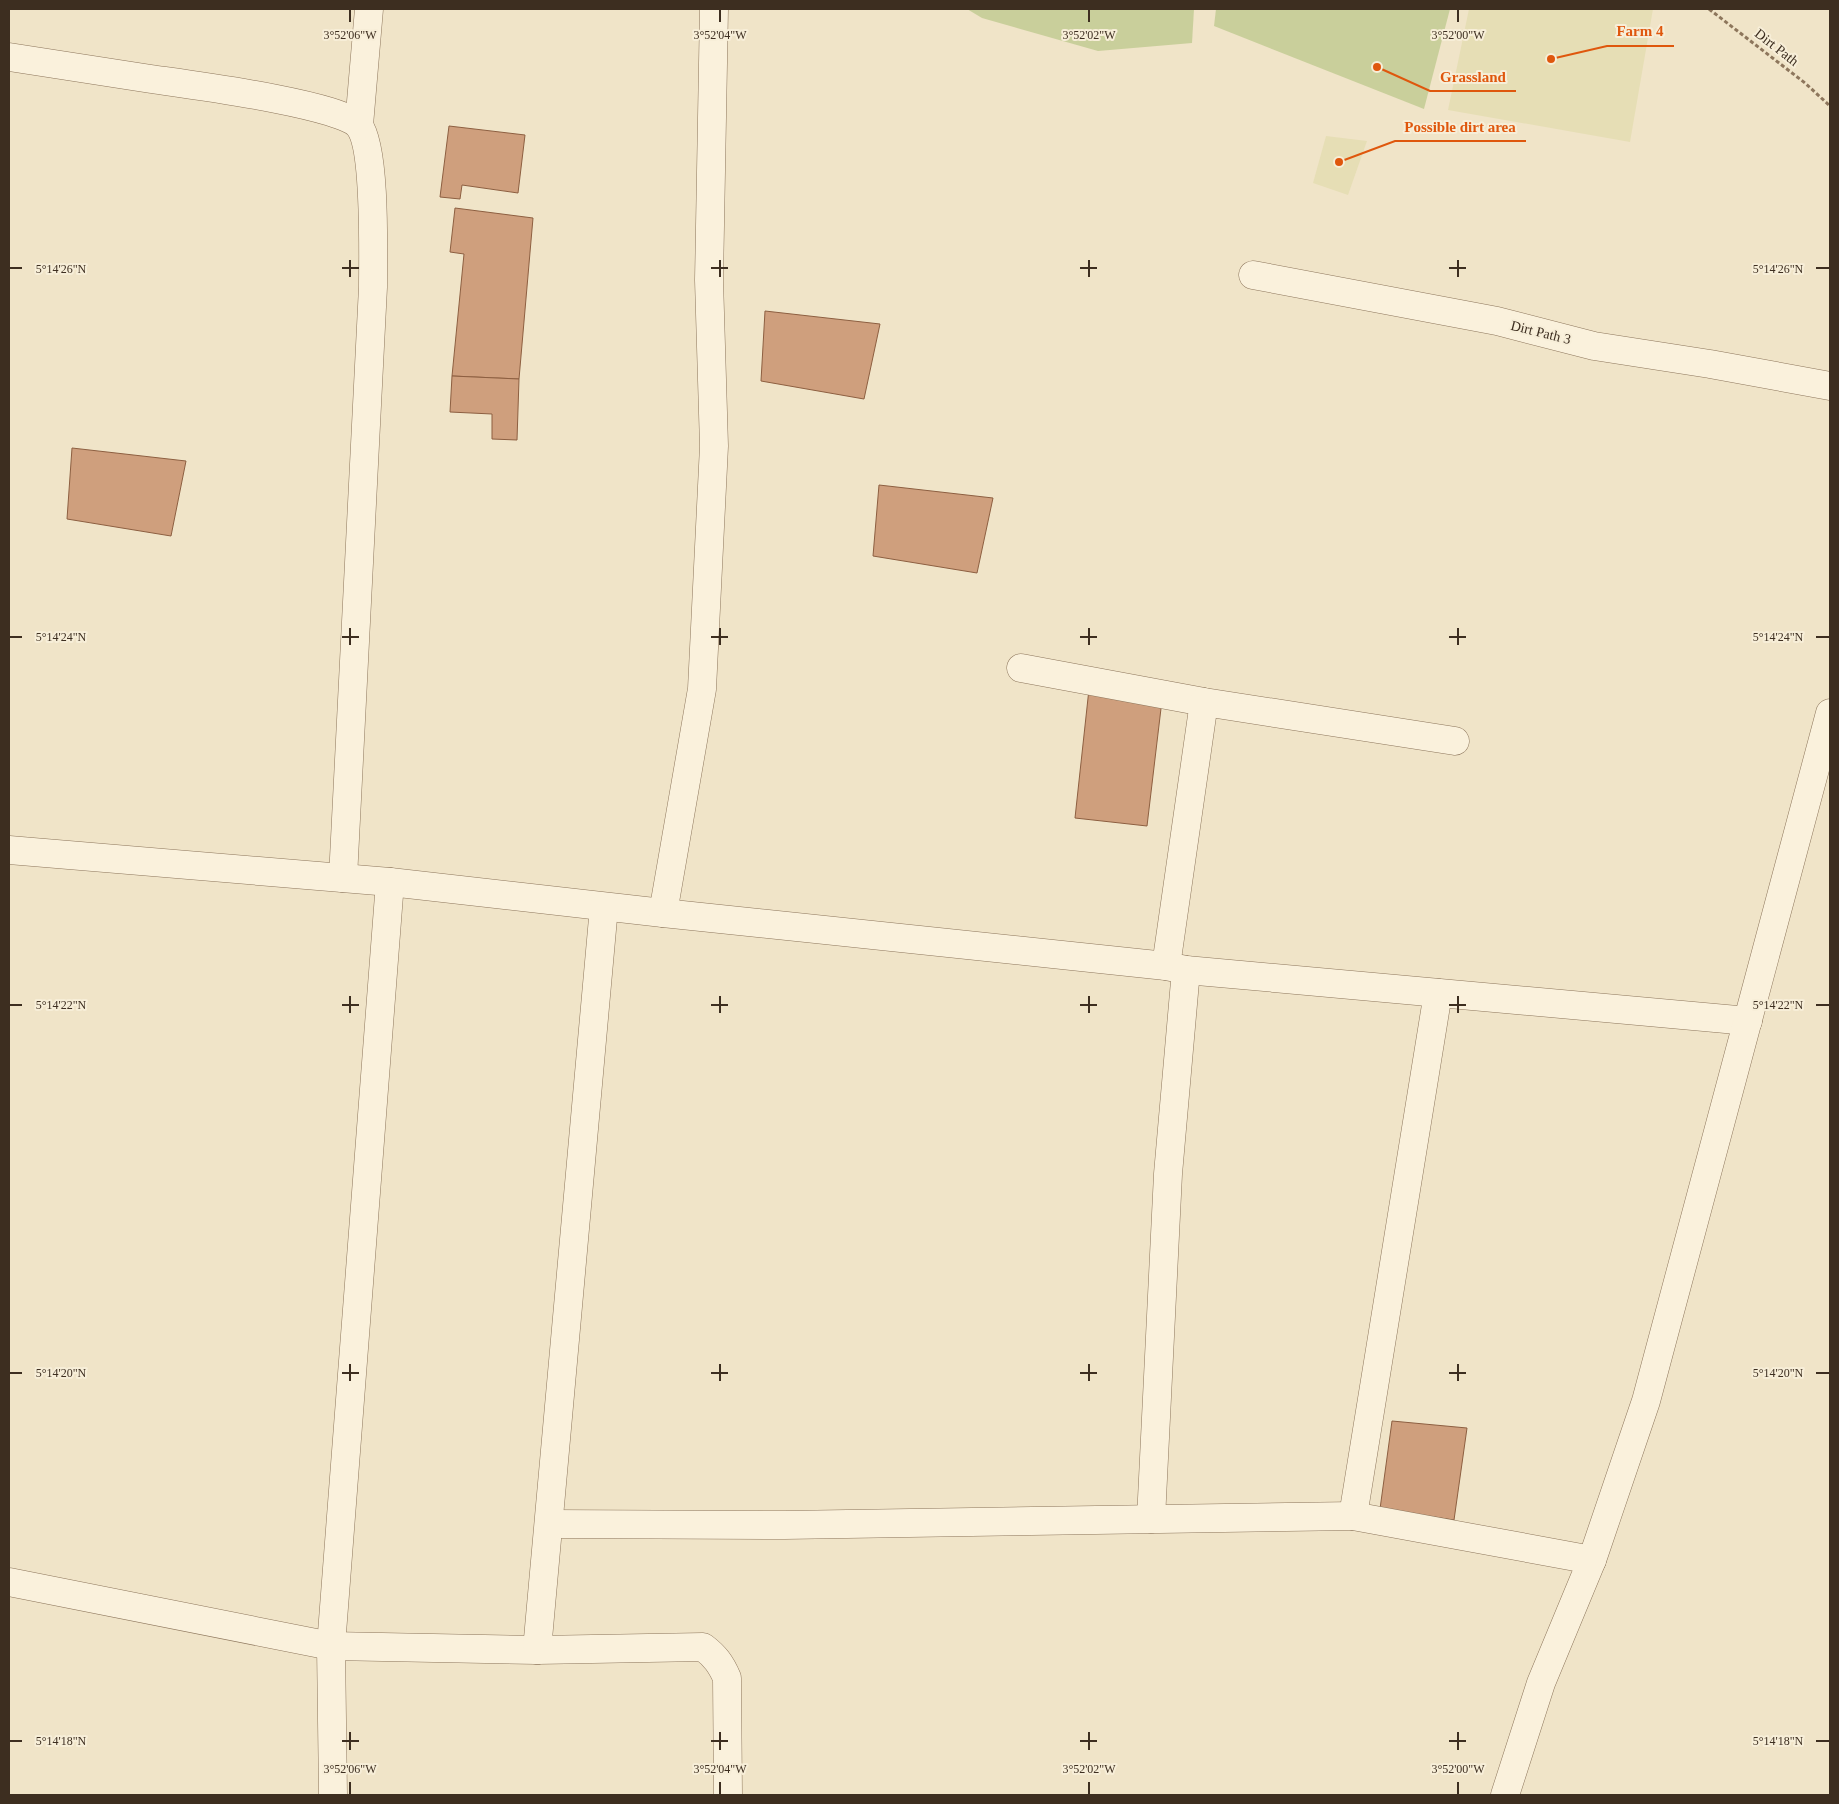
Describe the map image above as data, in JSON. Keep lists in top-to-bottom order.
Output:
{
  "streets": {
    "street": ["Dirt Path 3"],
    "path": ["Dirt Path"]
  },
  "places": ["Farm 4", "Grassland", "Possible dirt area"],
  "coordinates": [
    "3°52'06\"W",
    "3°52'04\"W",
    "3°52'02\"W",
    "3°52'00\"W",
    "5°14'26\"N",
    "5°14'24\"N",
    "5°14'22\"N",
    "5°14'20\"N",
    "5°14'18\"N"
  ]
}
